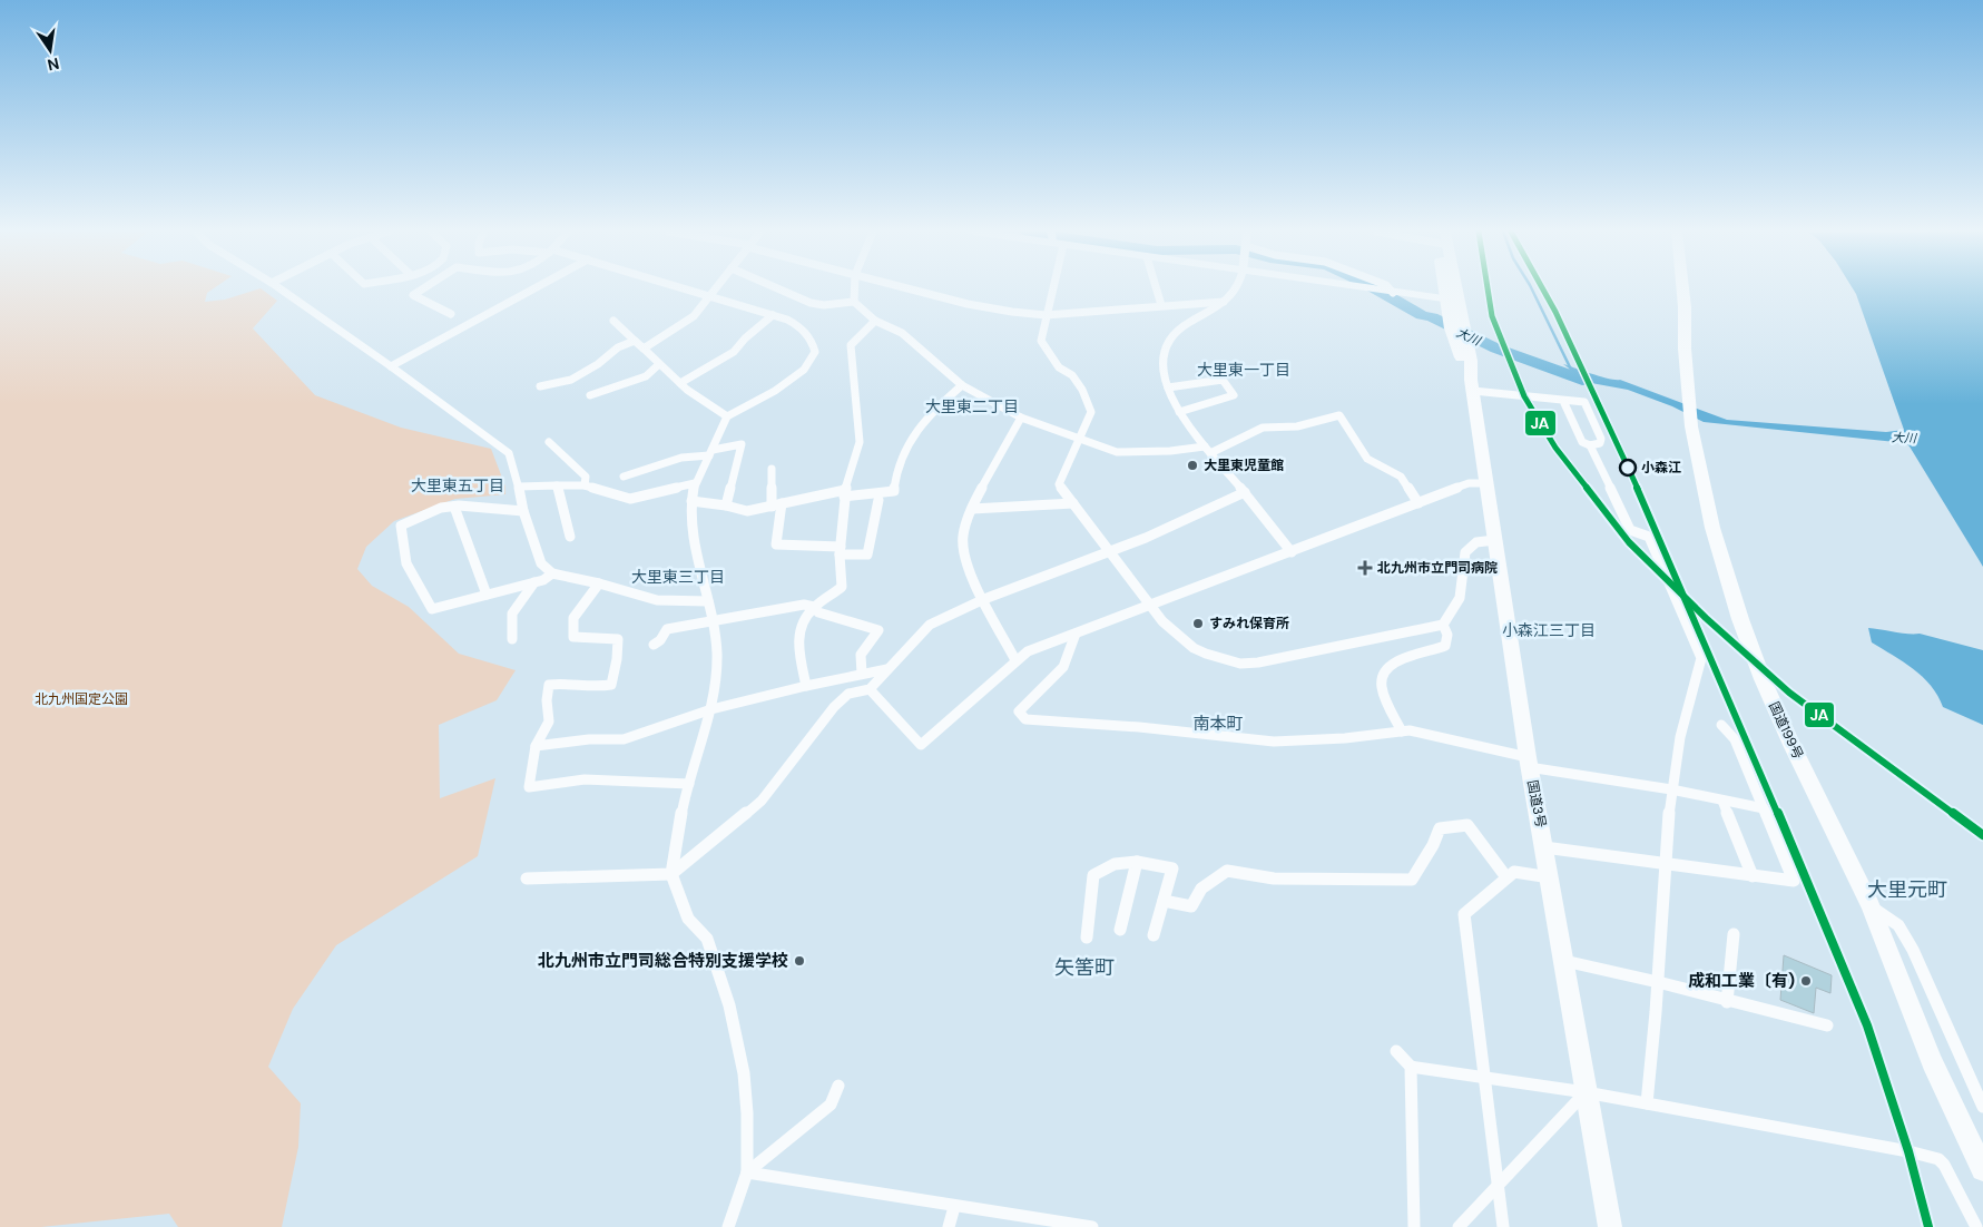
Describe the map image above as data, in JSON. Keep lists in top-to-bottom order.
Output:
{
  "streets": {
    "highway": ["国道199号", "国道3号"]
  },
  "districts": [
    "大里東一丁目",
    "大里東二丁目",
    "大里東五丁目",
    "大里東三丁目",
    "小森江三丁目",
    "南本町",
    "大里元町",
    "矢筈町"
  ],
  "water": ["大川"],
  "parks": ["北九州国定公園"],
  "places": {
    "other": [
      "大里東児童館",
      "小森江",
      "すみれ保育所",
      "北九州市立門司総合特別支援学校",
      "成和工業〔有)"
    ],
    "health": ["北九州市立門司病院"]
  },
  "lines": ["transit line JA"],
  "north": "bottom"
}
